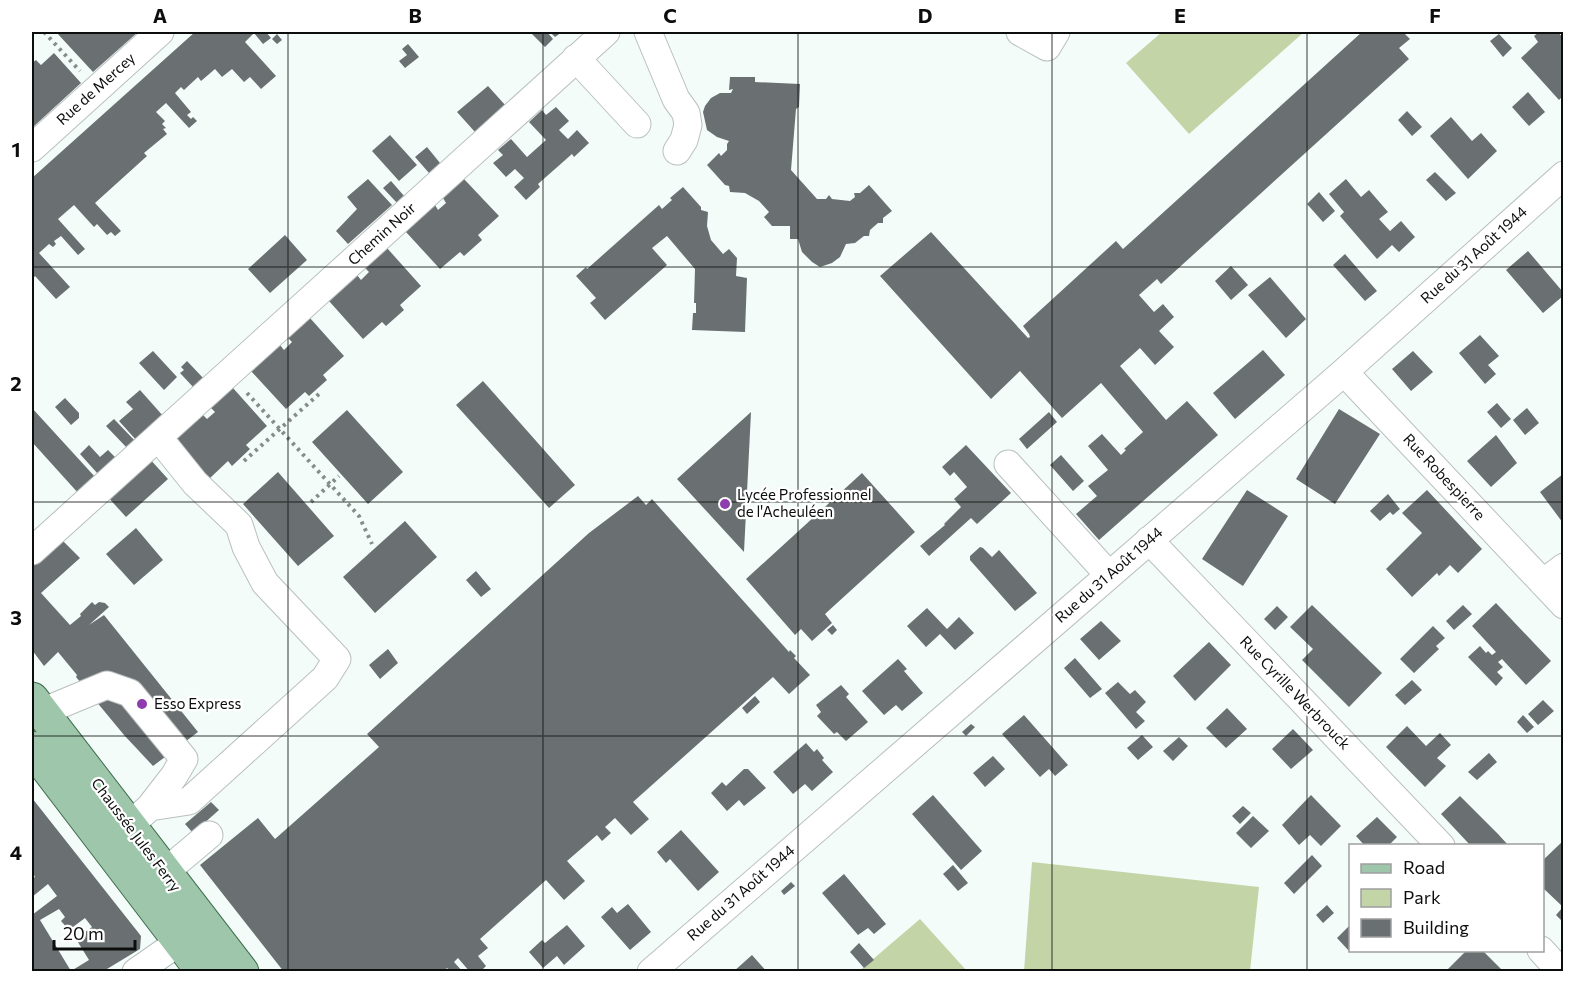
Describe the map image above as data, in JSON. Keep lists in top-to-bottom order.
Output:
{
  "streets": {
    "main road": ["Chaussée Jules Ferry"],
    "street": [
      "Rue de Mercey",
      "Chemin Noir",
      "Rue du 31 Août 1944",
      "Rue Robespierre",
      "Rue Cyrille Werbrouck"
    ]
  },
  "crossings": [
    ["Rue du 31 Août 1944", "Rue Robespierre"],
    ["Rue du 31 Août 1944", "Rue Cyrille Werbrouck"]
  ],
  "places": ["Lycée Professionnel de l'Acheuléen", "Esso Express"],
  "legend": ["Road", "Park", "Building"],
  "scale_bar": "20 m",
  "grid": {
    "columns": [
      "A",
      "B",
      "C",
      "D",
      "E",
      "F"
    ],
    "rows": [
      "1",
      "2",
      "3",
      "4"
    ]
  }
}
